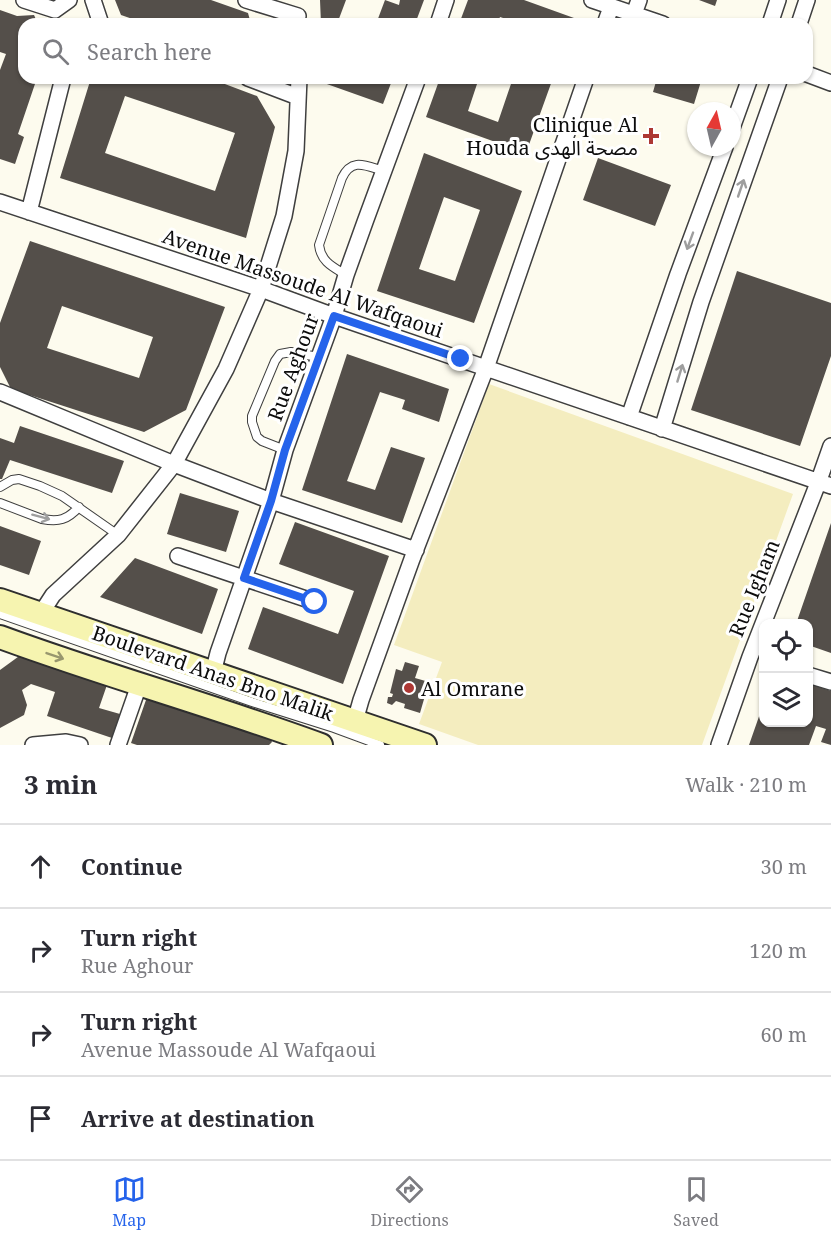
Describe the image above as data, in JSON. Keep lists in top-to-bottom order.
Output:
{
  "streets": {
    "street": [
      "Avenue Massoude Al Wafqaoui",
      "Rue Aghour",
      "Rue Igham",
      "Boulevard Anas Bno Malik"
    ]
  },
  "crossings": [
    ["Avenue Massoude Al Wafqaoui", "Rue Aghour"],
    ["Avenue Massoude Al Wafqaoui", "Rue Igham"],
    ["Rue Aghour", "Boulevard Anas Bno Malik"]
  ],
  "places": {
    "health": ["Clinique Al Houda مصحة الهدى"],
    "other": ["Al Omrane"]
  },
  "north": "top",
  "page": {
    "search": "Search here",
    "heading": ["3 min", "Walk · 210 m"],
    "list": [
      ["Continue", "30 m"],
      ["Turn right", "Rue Aghour", "120 m"],
      ["Turn right", "Avenue Massoude Al Wafqaoui", "60 m"],
      "Arrive at destination"
    ],
    "nav": ["Map", "Directions", "Saved"]
  }
}
